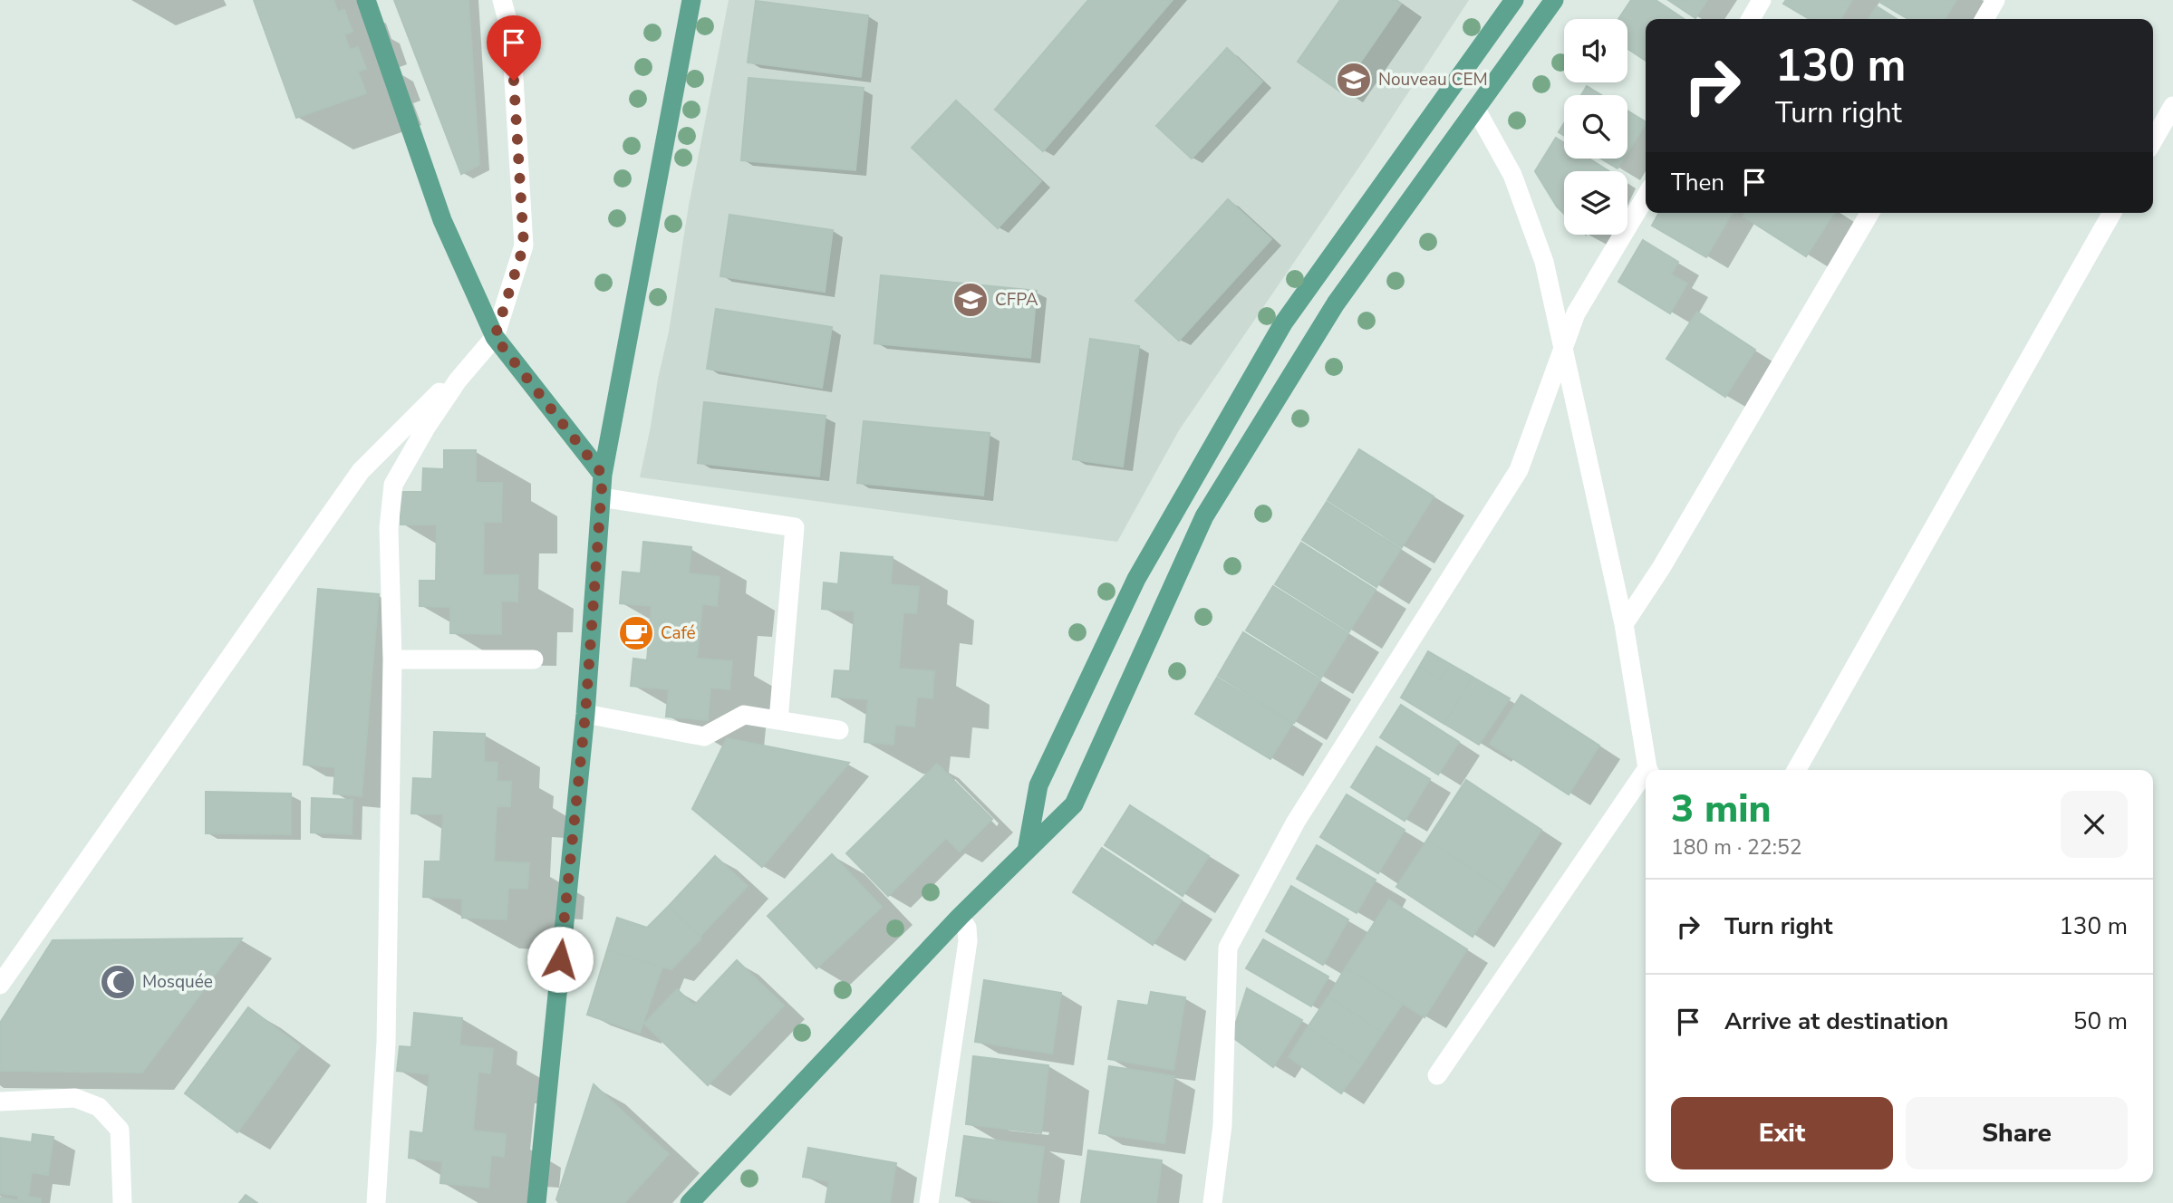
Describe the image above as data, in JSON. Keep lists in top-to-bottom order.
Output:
{
  "places": {
    "school or university": ["Nouveau CEM", "CFPA"],
    "cafe": ["Café"],
    "mosque": ["Mosquée"]
  },
  "page": {
    "turn": ["130 m", "Turn right"],
    "then": "Then",
    "heading": ["3 min", "180 m · 22:52"],
    "list": [
      {
        "name": "Turn right",
        "value": "130 m"
      },
      {
        "name": "Arrive at destination",
        "value": "50 m"
      }
    ],
    "buttons": ["Exit", "Share"]
  }
}
